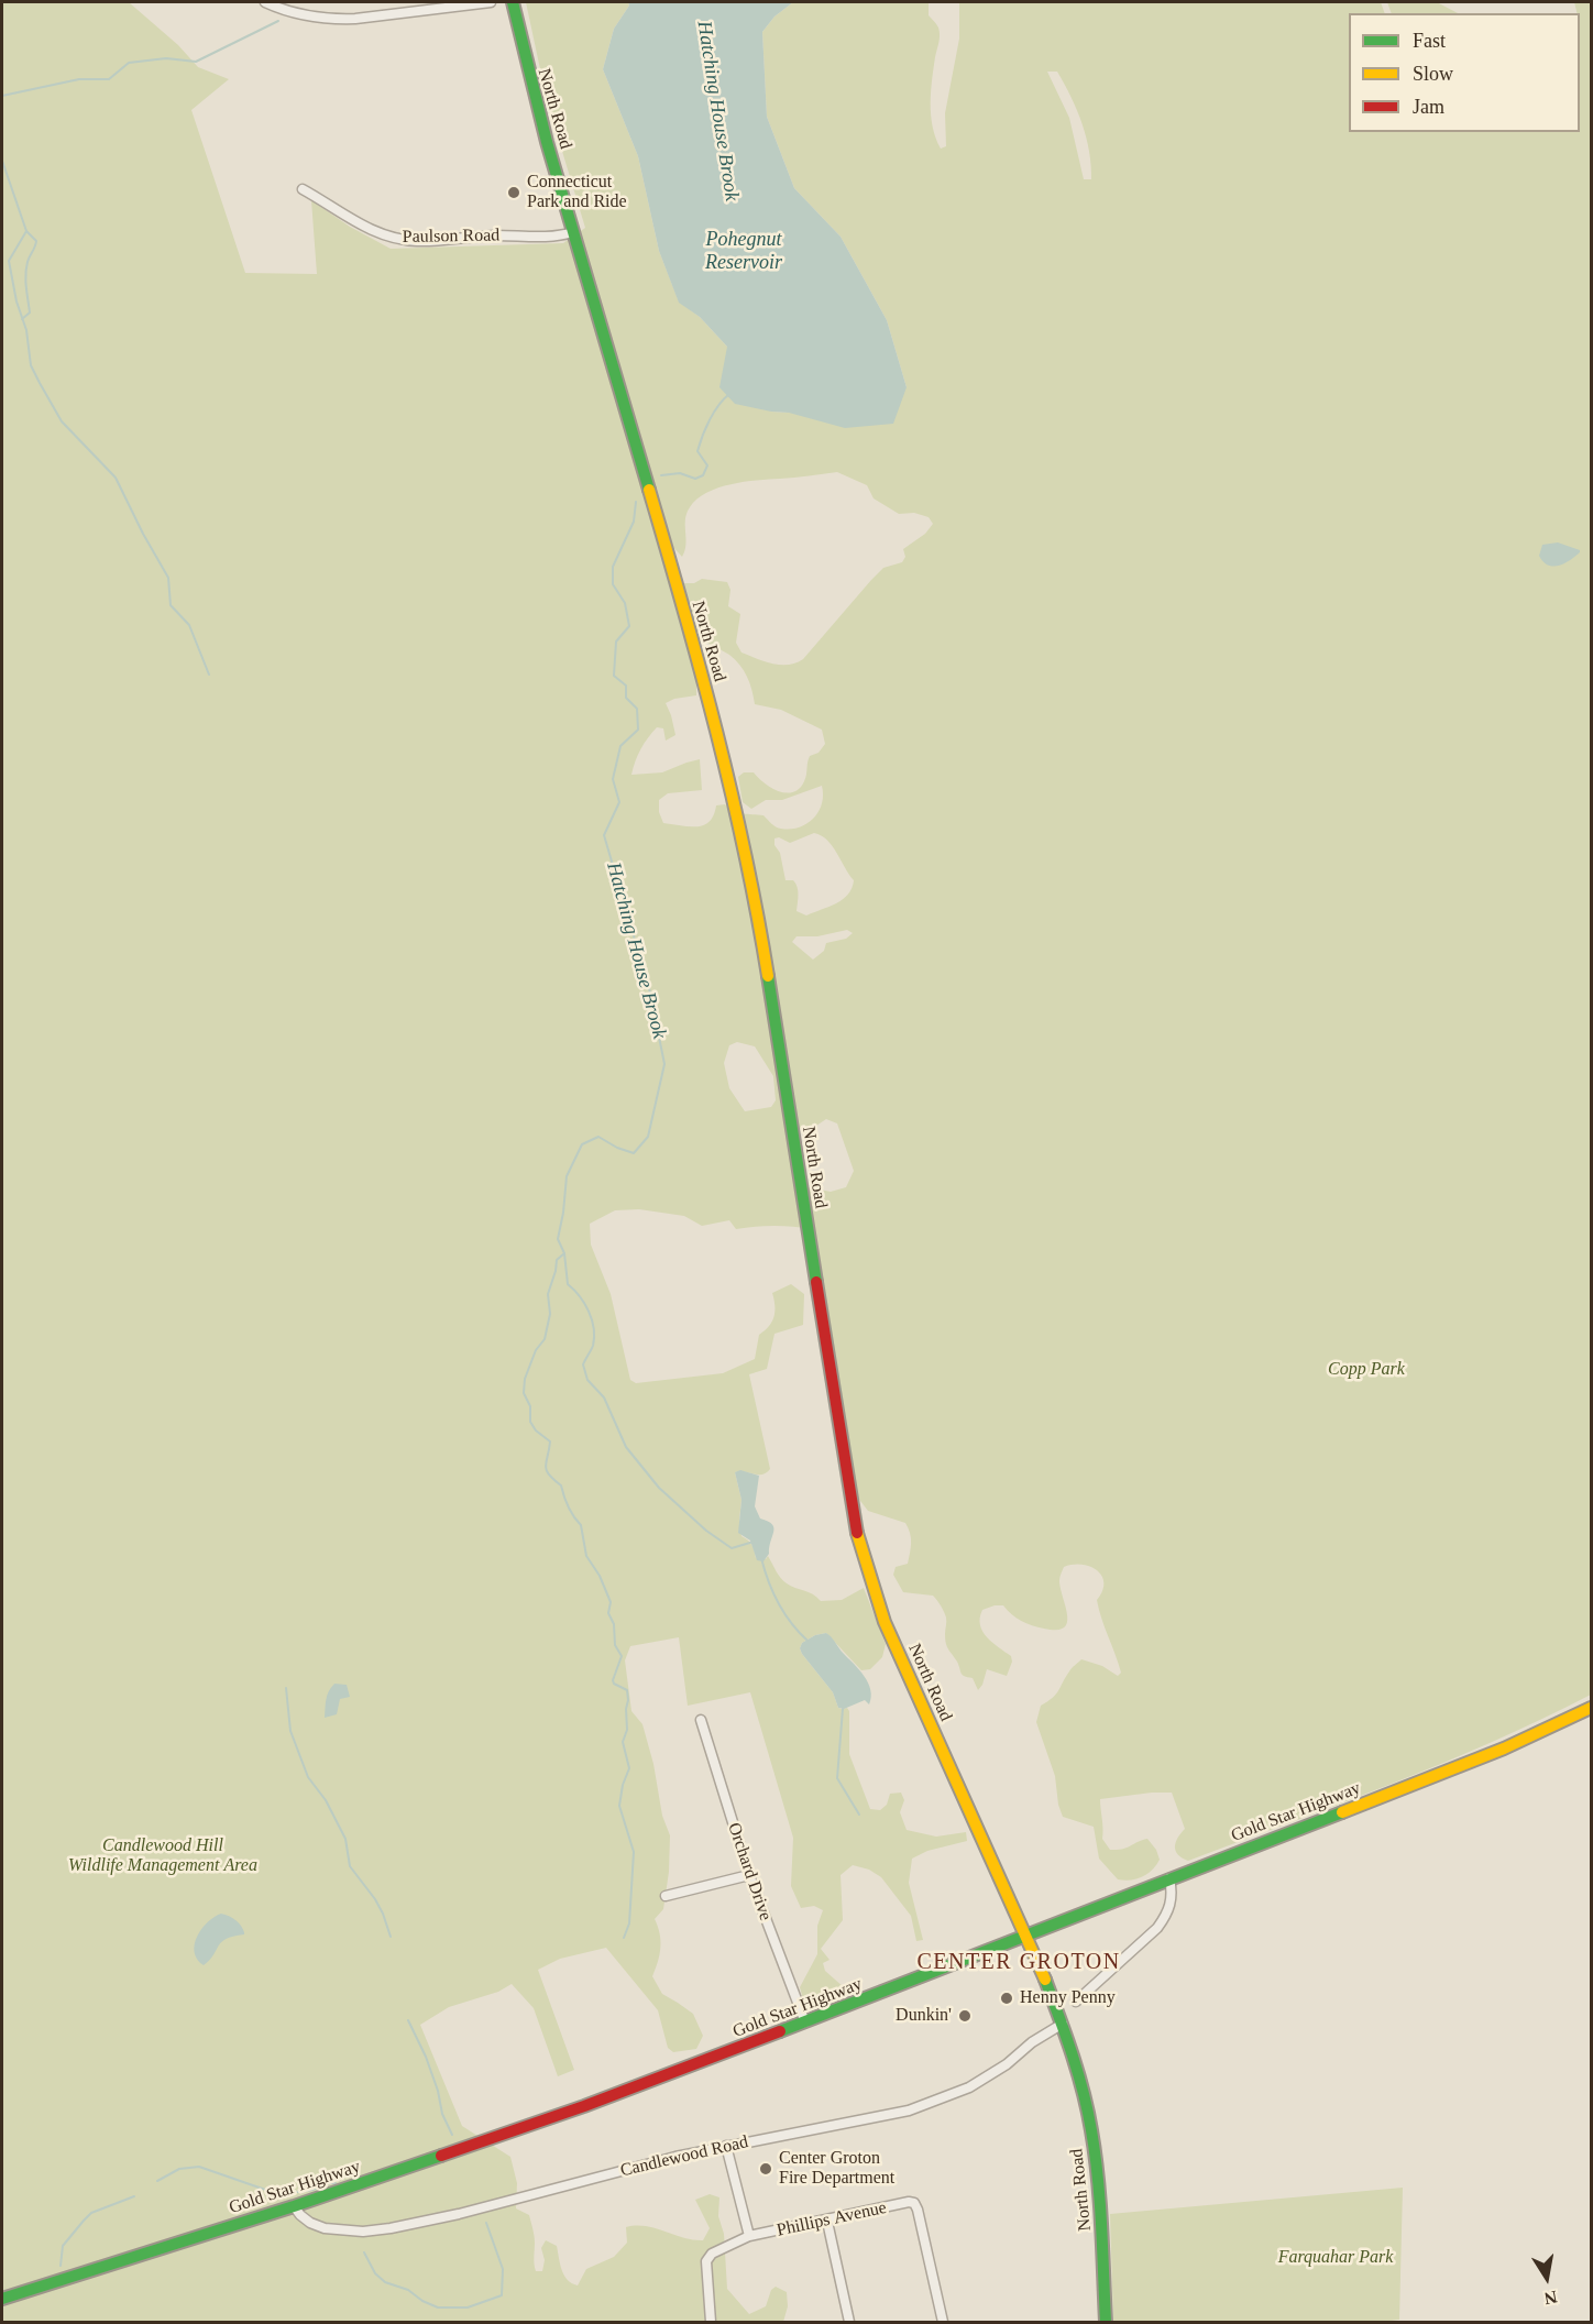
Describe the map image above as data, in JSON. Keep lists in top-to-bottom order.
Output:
{
  "streets": {
    "main road": ["North Road", "Gold Star Highway"],
    "street": [
      "Paulson Road",
      "Orchard Drive",
      "Candlewood Road",
      "Phillips Avenue"
    ]
  },
  "crossings": [
    ["North Road", "Paulson Road"],
    ["North Road", "Gold Star Highway"],
    ["North Road", "Candlewood Road"],
    ["Gold Star Highway", "Orchard Drive"],
    ["Gold Star Highway", "Candlewood Road"]
  ],
  "districts": ["CENTER GROTON"],
  "water": ["Hatching House Brook", "Pohegnut Reservoir"],
  "parks": ["Copp Park", "Candlewood Hill Wildlife Management Area", "Farquahar Park"],
  "places": [
    "Connecticut Park and Ride",
    "Henny Penny",
    "Dunkin'",
    "Center Groton Fire Department"
  ],
  "legend": ["Fast", "Slow", "Jam"],
  "north": "bottom"
}
